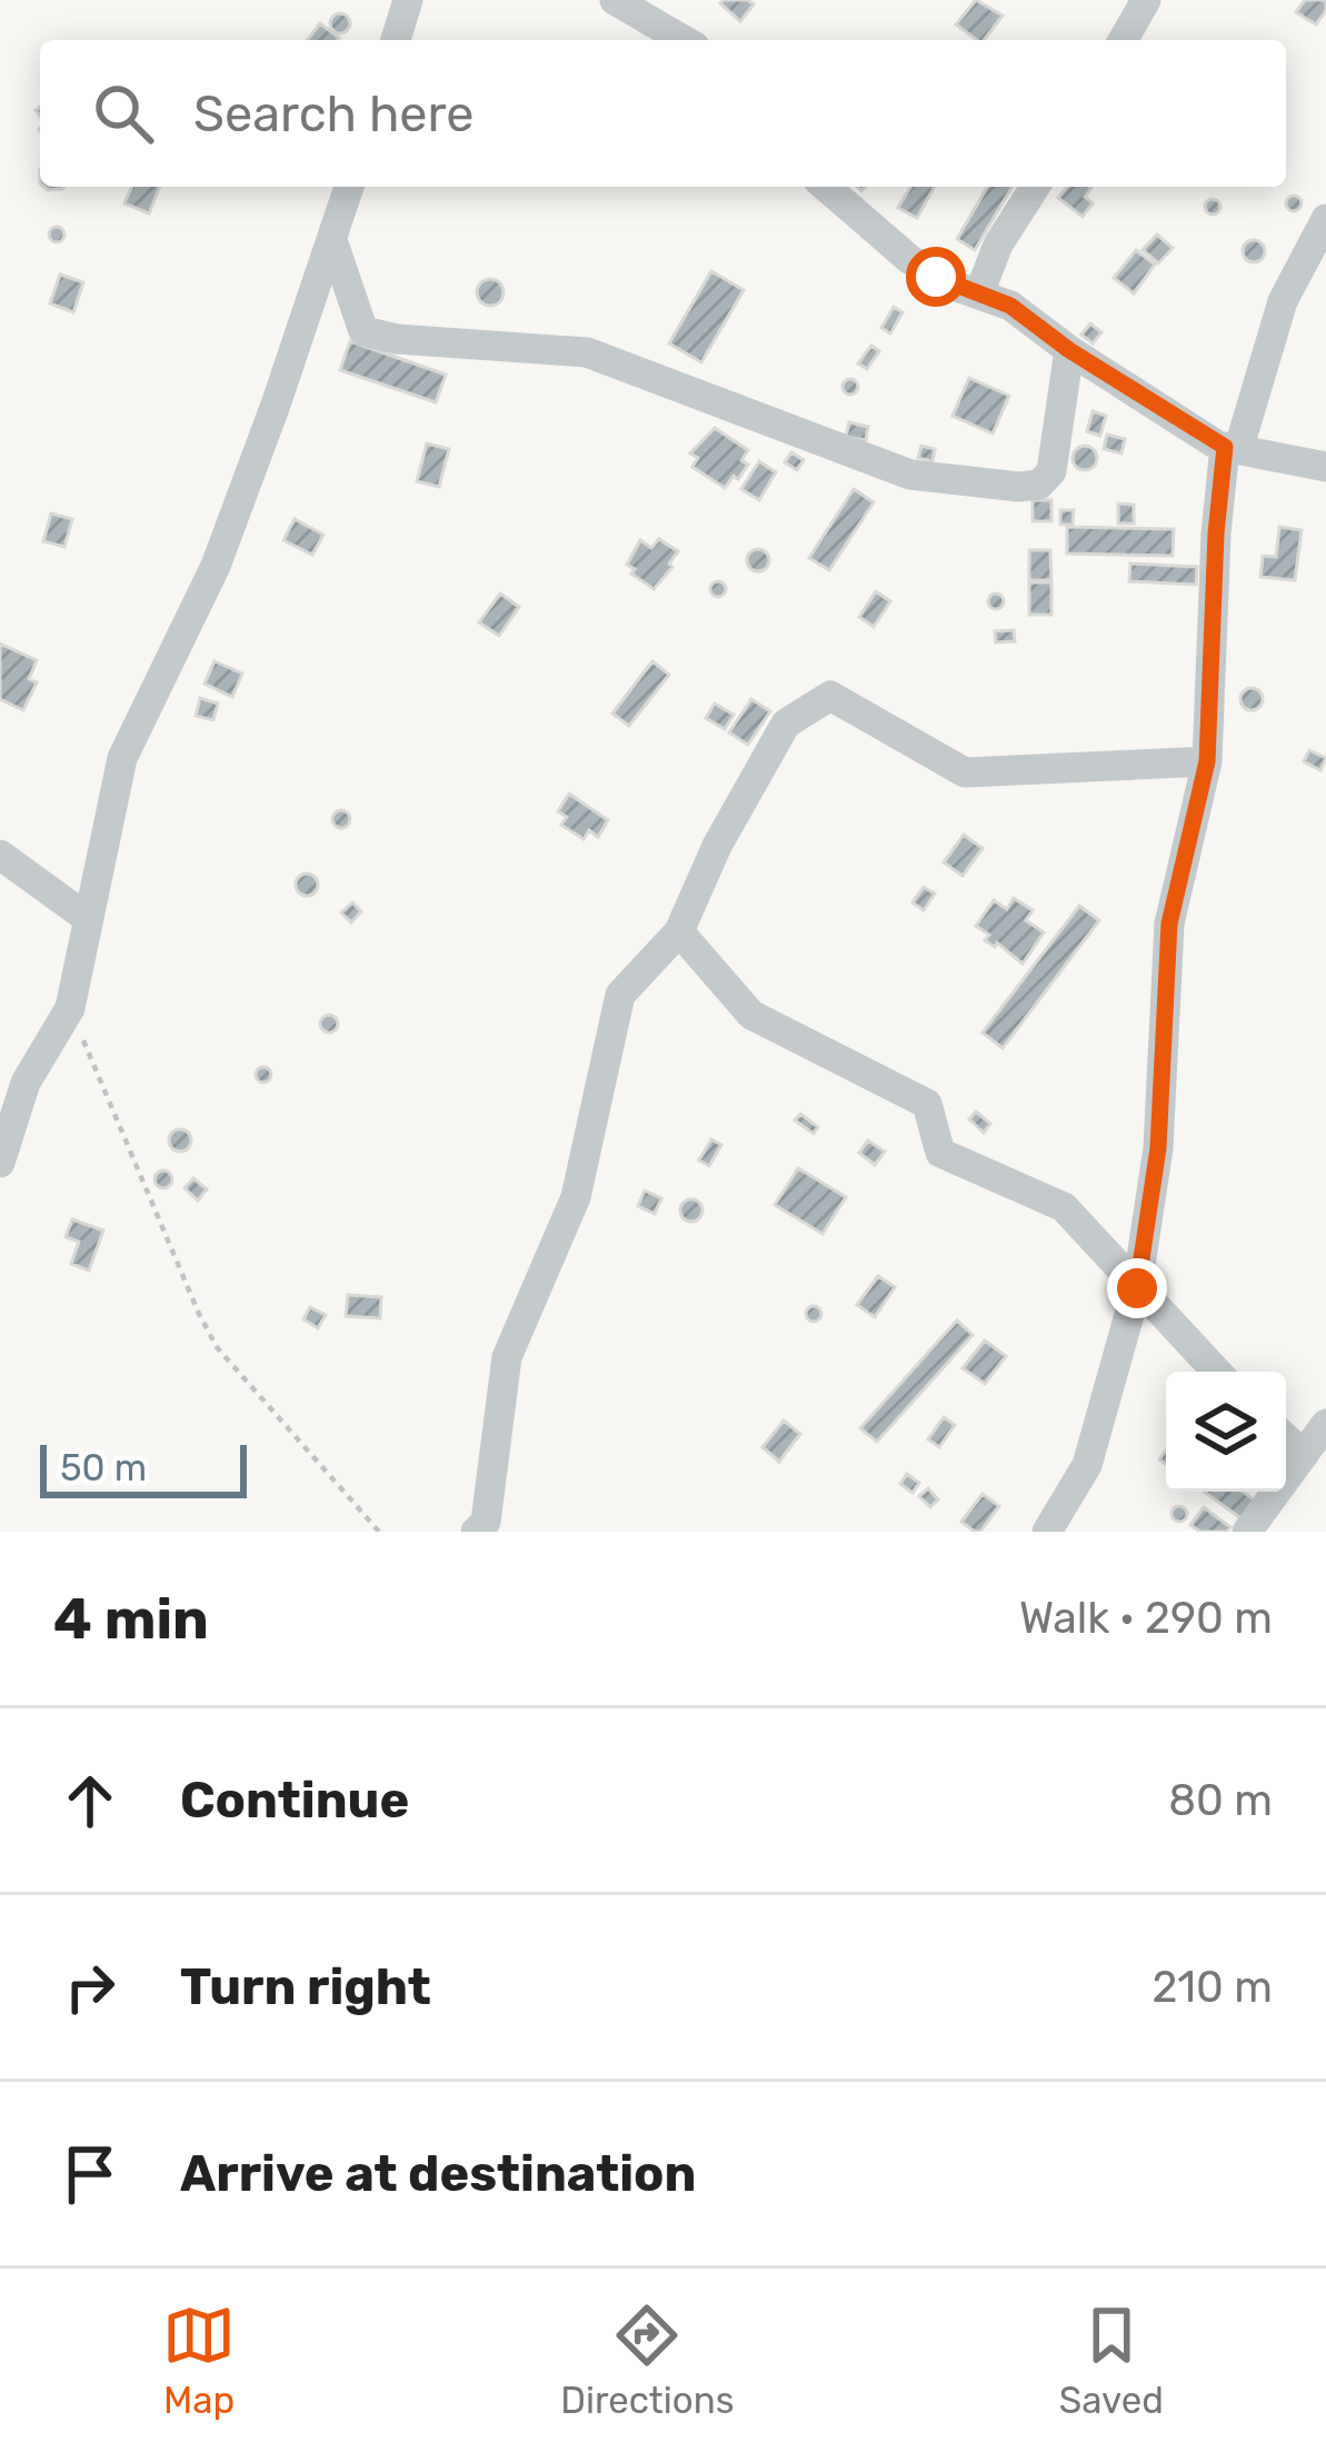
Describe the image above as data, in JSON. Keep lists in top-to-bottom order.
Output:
{
  "scale_bar": "50 m",
  "page": {
    "search": "Search here",
    "scale": "50 m",
    "heading": ["4 min", "Walk · 290 m"],
    "list": [
      ["Continue", "80 m"],
      ["Turn right", "210 m"],
      "Arrive at destination"
    ],
    "nav": ["Map", "Directions", "Saved"]
  }
}
